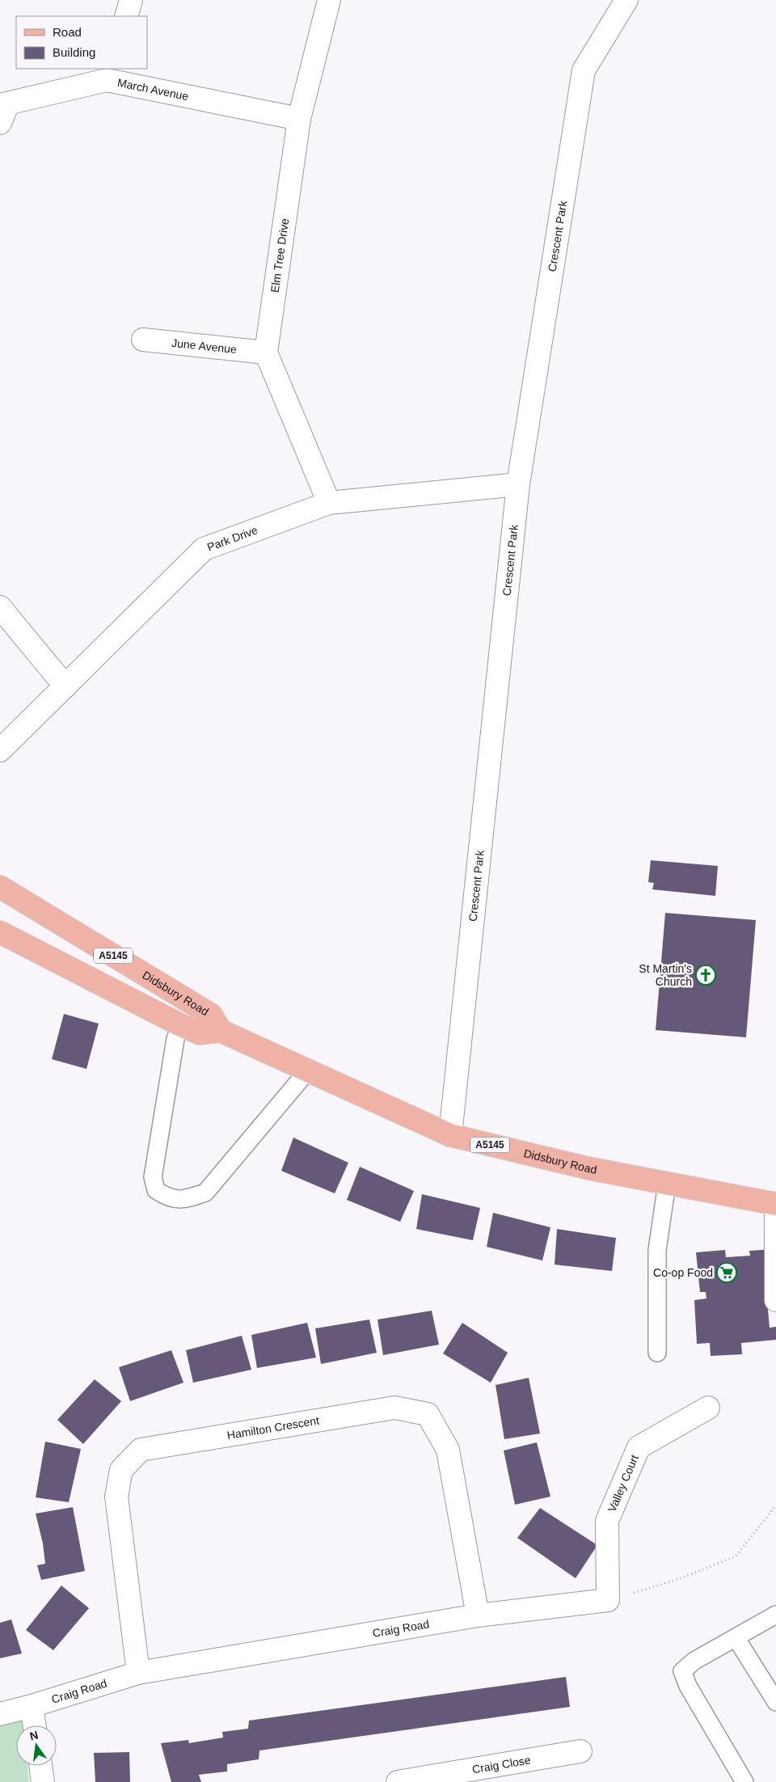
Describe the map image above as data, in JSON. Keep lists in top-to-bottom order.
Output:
{
  "streets": {
    "main road": ["A5145", "Didsbury Road"],
    "street": [
      "March Avenue",
      "Crescent Park",
      "Elm Tree Drive",
      "June Avenue",
      "Park Drive",
      "Hamilton Crescent",
      "Valley Court",
      "Craig Road",
      "Craig Close"
    ]
  },
  "crossings": [
    ["March Avenue", "Elm Tree Drive"],
    ["Crescent Park", "Park Drive"],
    ["Crescent Park", "Didsbury Road"],
    ["Elm Tree Drive", "June Avenue"],
    ["Hamilton Crescent", "Craig Road"],
    ["Valley Court", "Craig Road"]
  ],
  "places": {
    "church": ["St Martin's Church"],
    "supermarket": ["Co-op Food"]
  },
  "legend": ["Road", "Building"],
  "north": "top"
}
